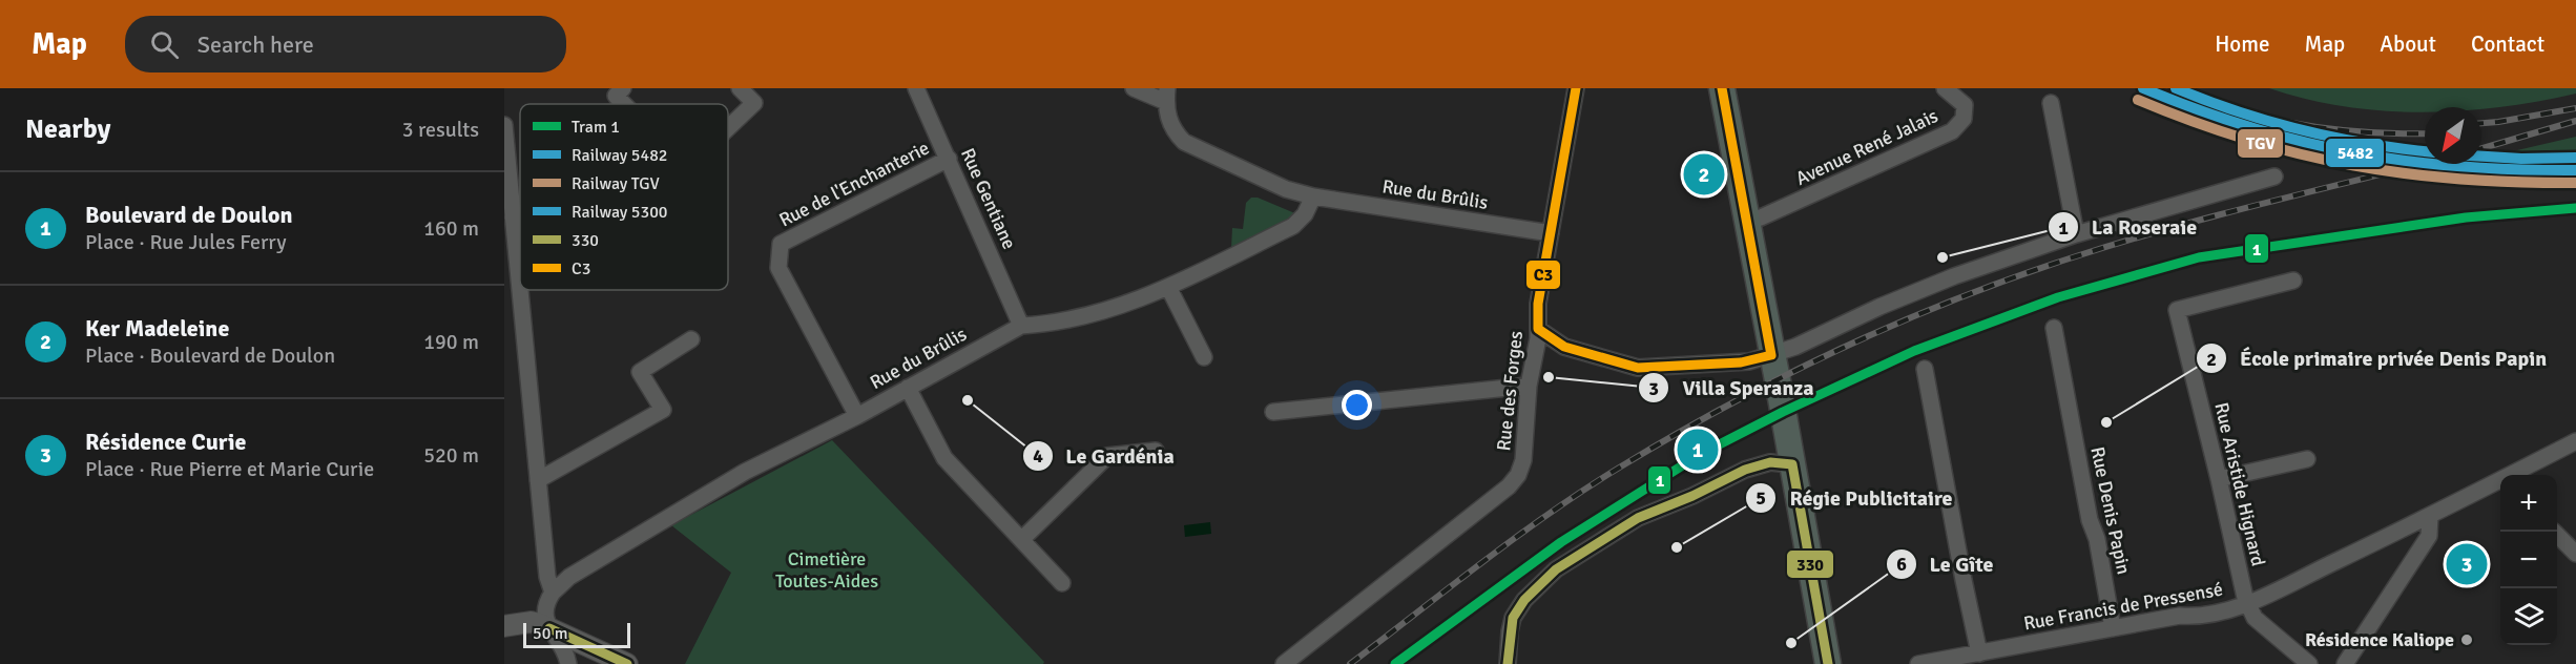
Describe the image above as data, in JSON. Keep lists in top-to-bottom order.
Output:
{
  "streets": {
    "street": [
      "Avenue René Jalais",
      "Rue de l'Enchanterie",
      "Rue du Brûlis",
      "Rue Gentiane",
      "Rue des Forges",
      "Rue Aristide Hignard",
      "Rue Denis Papin",
      "Rue Francis de Pressensé"
    ]
  },
  "crossings": [
    ["Rue de l'Enchanterie", "Rue du Brûlis"],
    ["Rue de l'Enchanterie", "Rue Gentiane"],
    ["Rue du Brûlis", "Rue Gentiane"],
    ["Rue du Brûlis", "Rue des Forges"],
    ["Rue Aristide Hignard", "Rue Francis de Pressensé"],
    ["Rue Denis Papin", "Rue Francis de Pressensé"]
  ],
  "parks": ["Cimetière Toutes-Aides"],
  "places": [
    "La Roseraie",
    "Villa Speranza",
    "Le Gardénia",
    "École primaire privée Denis Papin",
    "Régie Publicitaire",
    "Résidence Kaliope",
    "Le Gîte"
  ],
  "lines": [
    "rail line 5482",
    "rail line 5300",
    "transit line C3",
    "rail line TGV",
    "tram line 1",
    "transit line 330"
  ],
  "legend": [
    "Tram 1",
    "Railway 5482",
    "Railway TGV",
    "Railway 5300",
    "330",
    "C3"
  ],
  "scale_bar": "50 m",
  "north": "bottom left",
  "page": {
    "header": "Map",
    "search": "Search here",
    "nav": [
      "Home",
      "Map",
      "About",
      "Contact"
    ],
    "heading": ["Nearby", "3 results"],
    "pins": ["2", "1", "3"],
    "list": [
      {
        "mark": "1",
        "name": "Boulevard de Doulon",
        "note": "Place · Rue Jules Ferry",
        "value": "160 m"
      },
      {
        "mark": "2",
        "name": "Ker Madeleine",
        "note": "Place · Boulevard de Doulon",
        "value": "190 m"
      },
      {
        "mark": "3",
        "name": "Résidence Curie",
        "note": "Place · Rue Pierre et Marie Curie",
        "value": "520 m"
      }
    ],
    "map_buttons": ["+", "−"],
    "scale": "50 m"
  }
}
